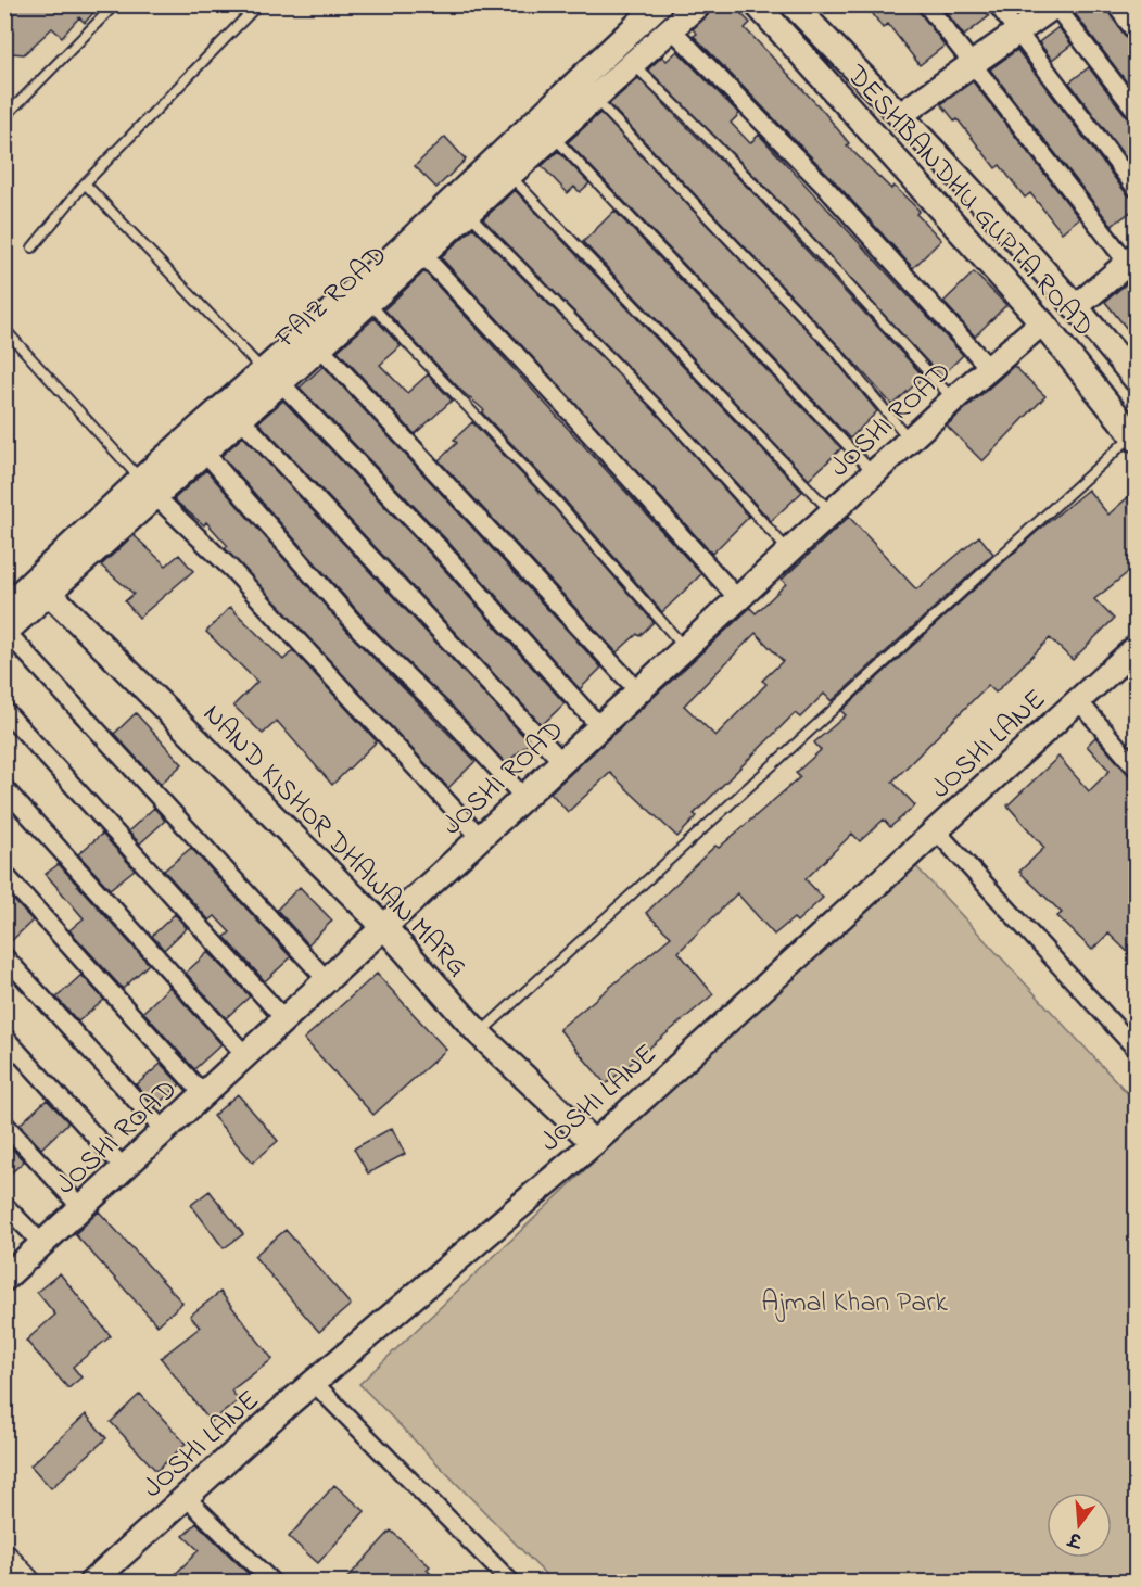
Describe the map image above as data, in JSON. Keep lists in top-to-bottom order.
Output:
{
  "streets": {
    "street": [
      "DESHBANDHU GUPTA ROAD",
      "FAIZ ROAD",
      "JOSHI ROAD",
      "JOSHI LANE",
      "NAND KISHOR DHAWAN MARG"
    ]
  },
  "crossings": [
    ["DESHBANDHU GUPTA ROAD", "JOSHI ROAD"],
    ["JOSHI ROAD", "NAND KISHOR DHAWAN MARG"],
    ["JOSHI LANE", "NAND KISHOR DHAWAN MARG"]
  ],
  "parks": ["Ajmal Khan Park"],
  "north": "bottom"
}
